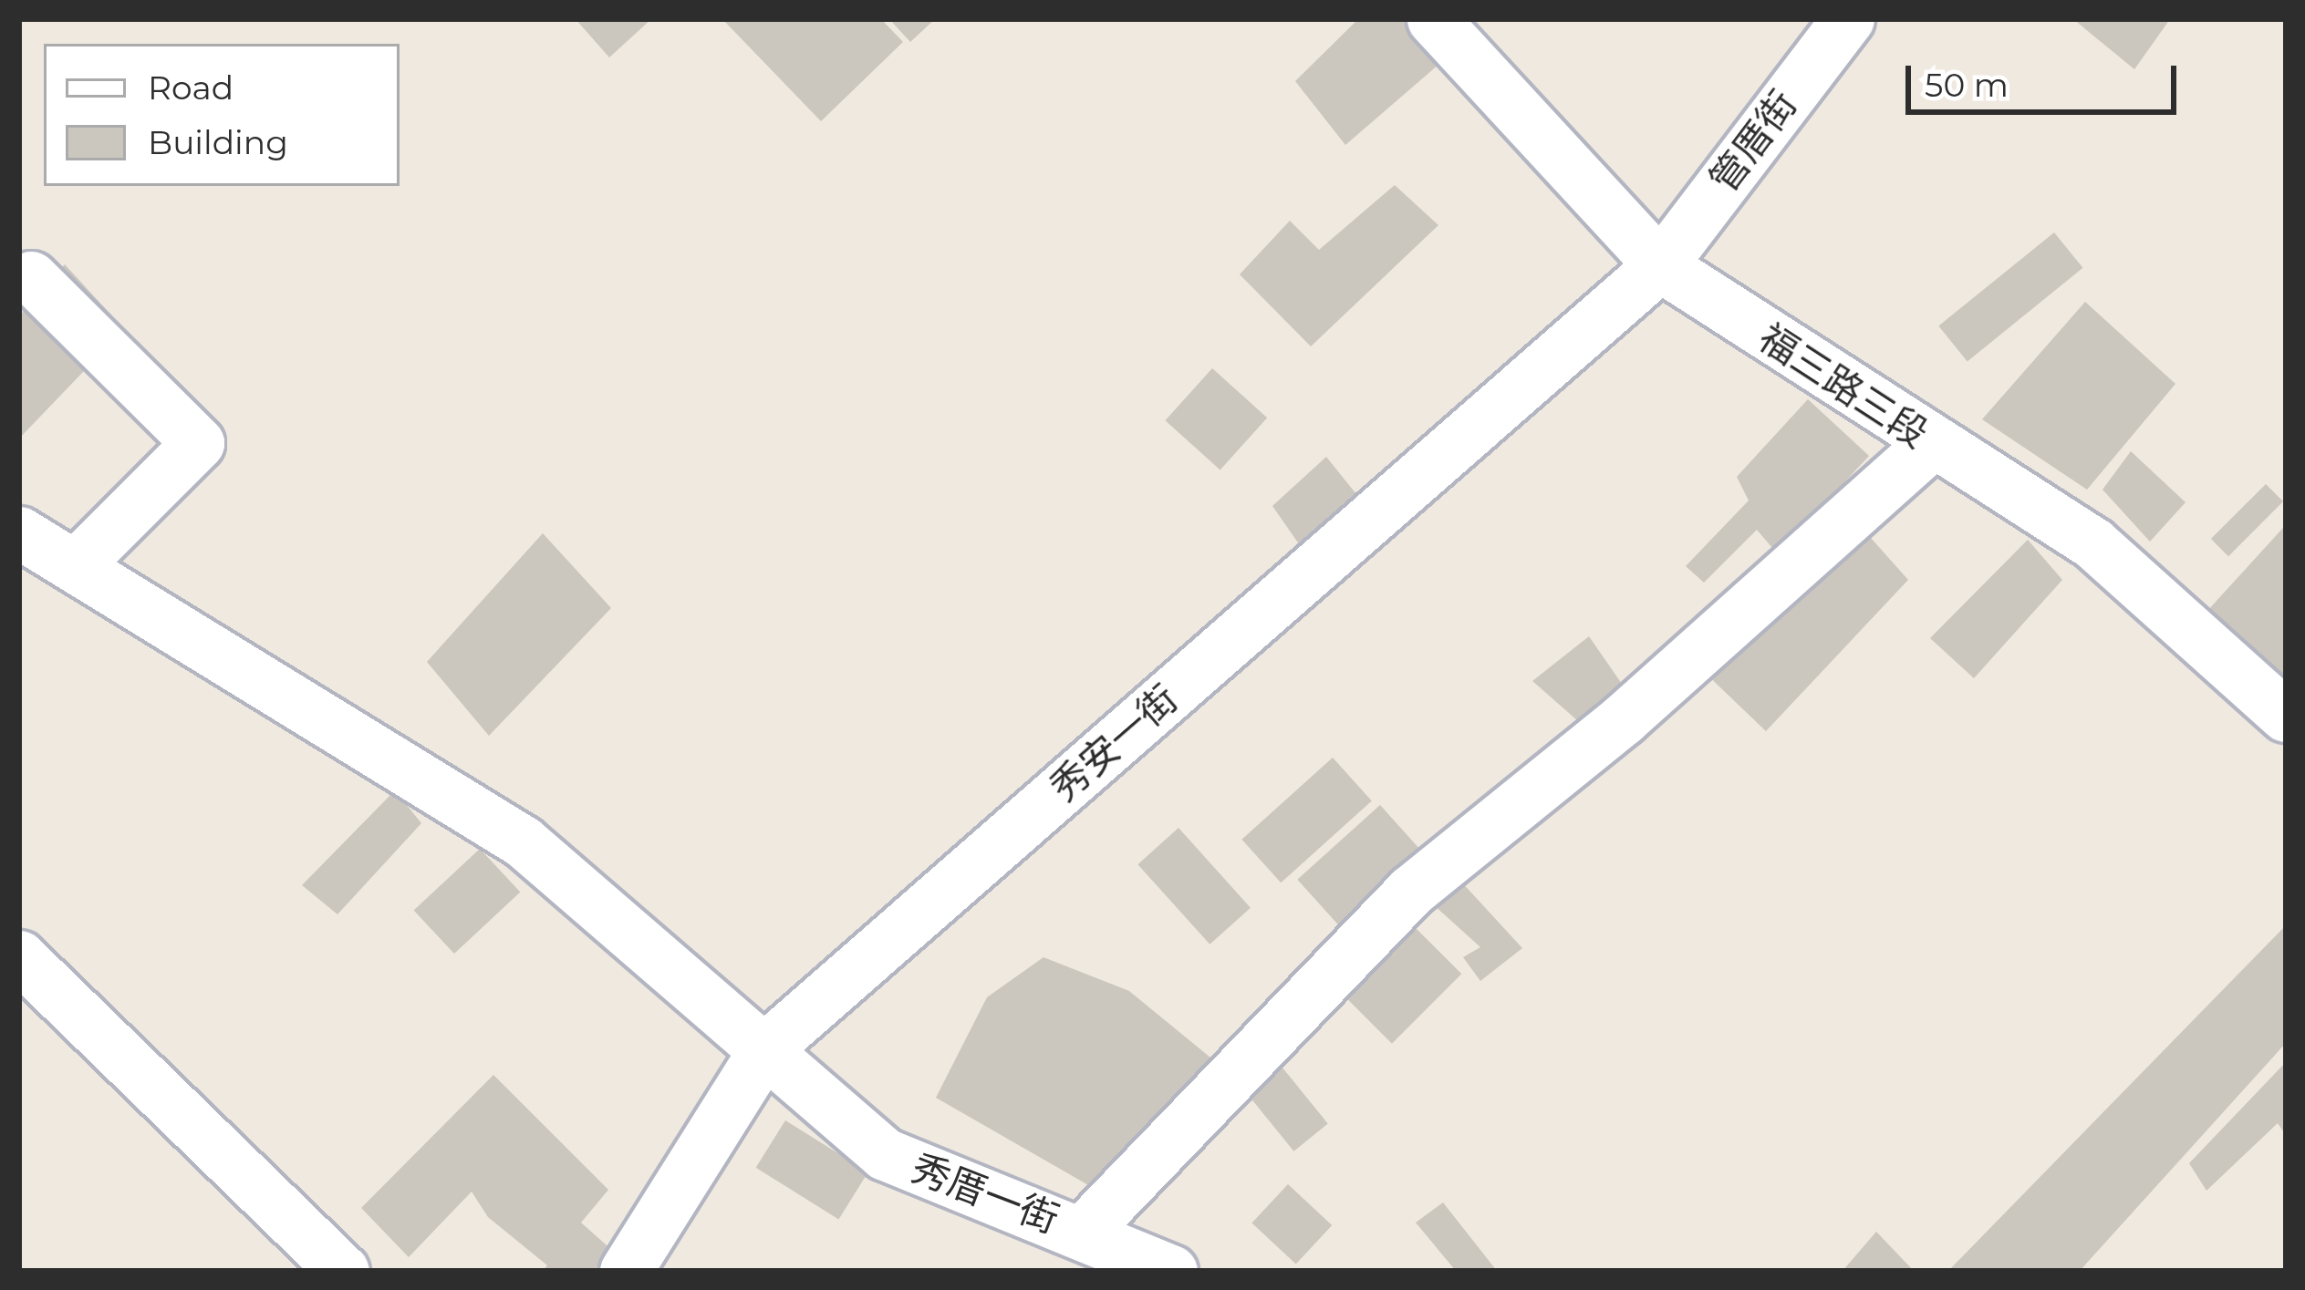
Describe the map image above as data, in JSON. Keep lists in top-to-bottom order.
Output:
{
  "streets": {
    "street": [
      "管厝街",
      "福三路三段",
      "秀安一街",
      "秀厝一街"
    ]
  },
  "crossings": [
    ["管厝街", "福三路三段"],
    ["管厝街", "秀安一街"],
    ["福三路三段", "秀安一街"],
    ["秀安一街", "秀厝一街"]
  ],
  "legend": ["Road", "Building"],
  "scale_bar": "50 m"
}
